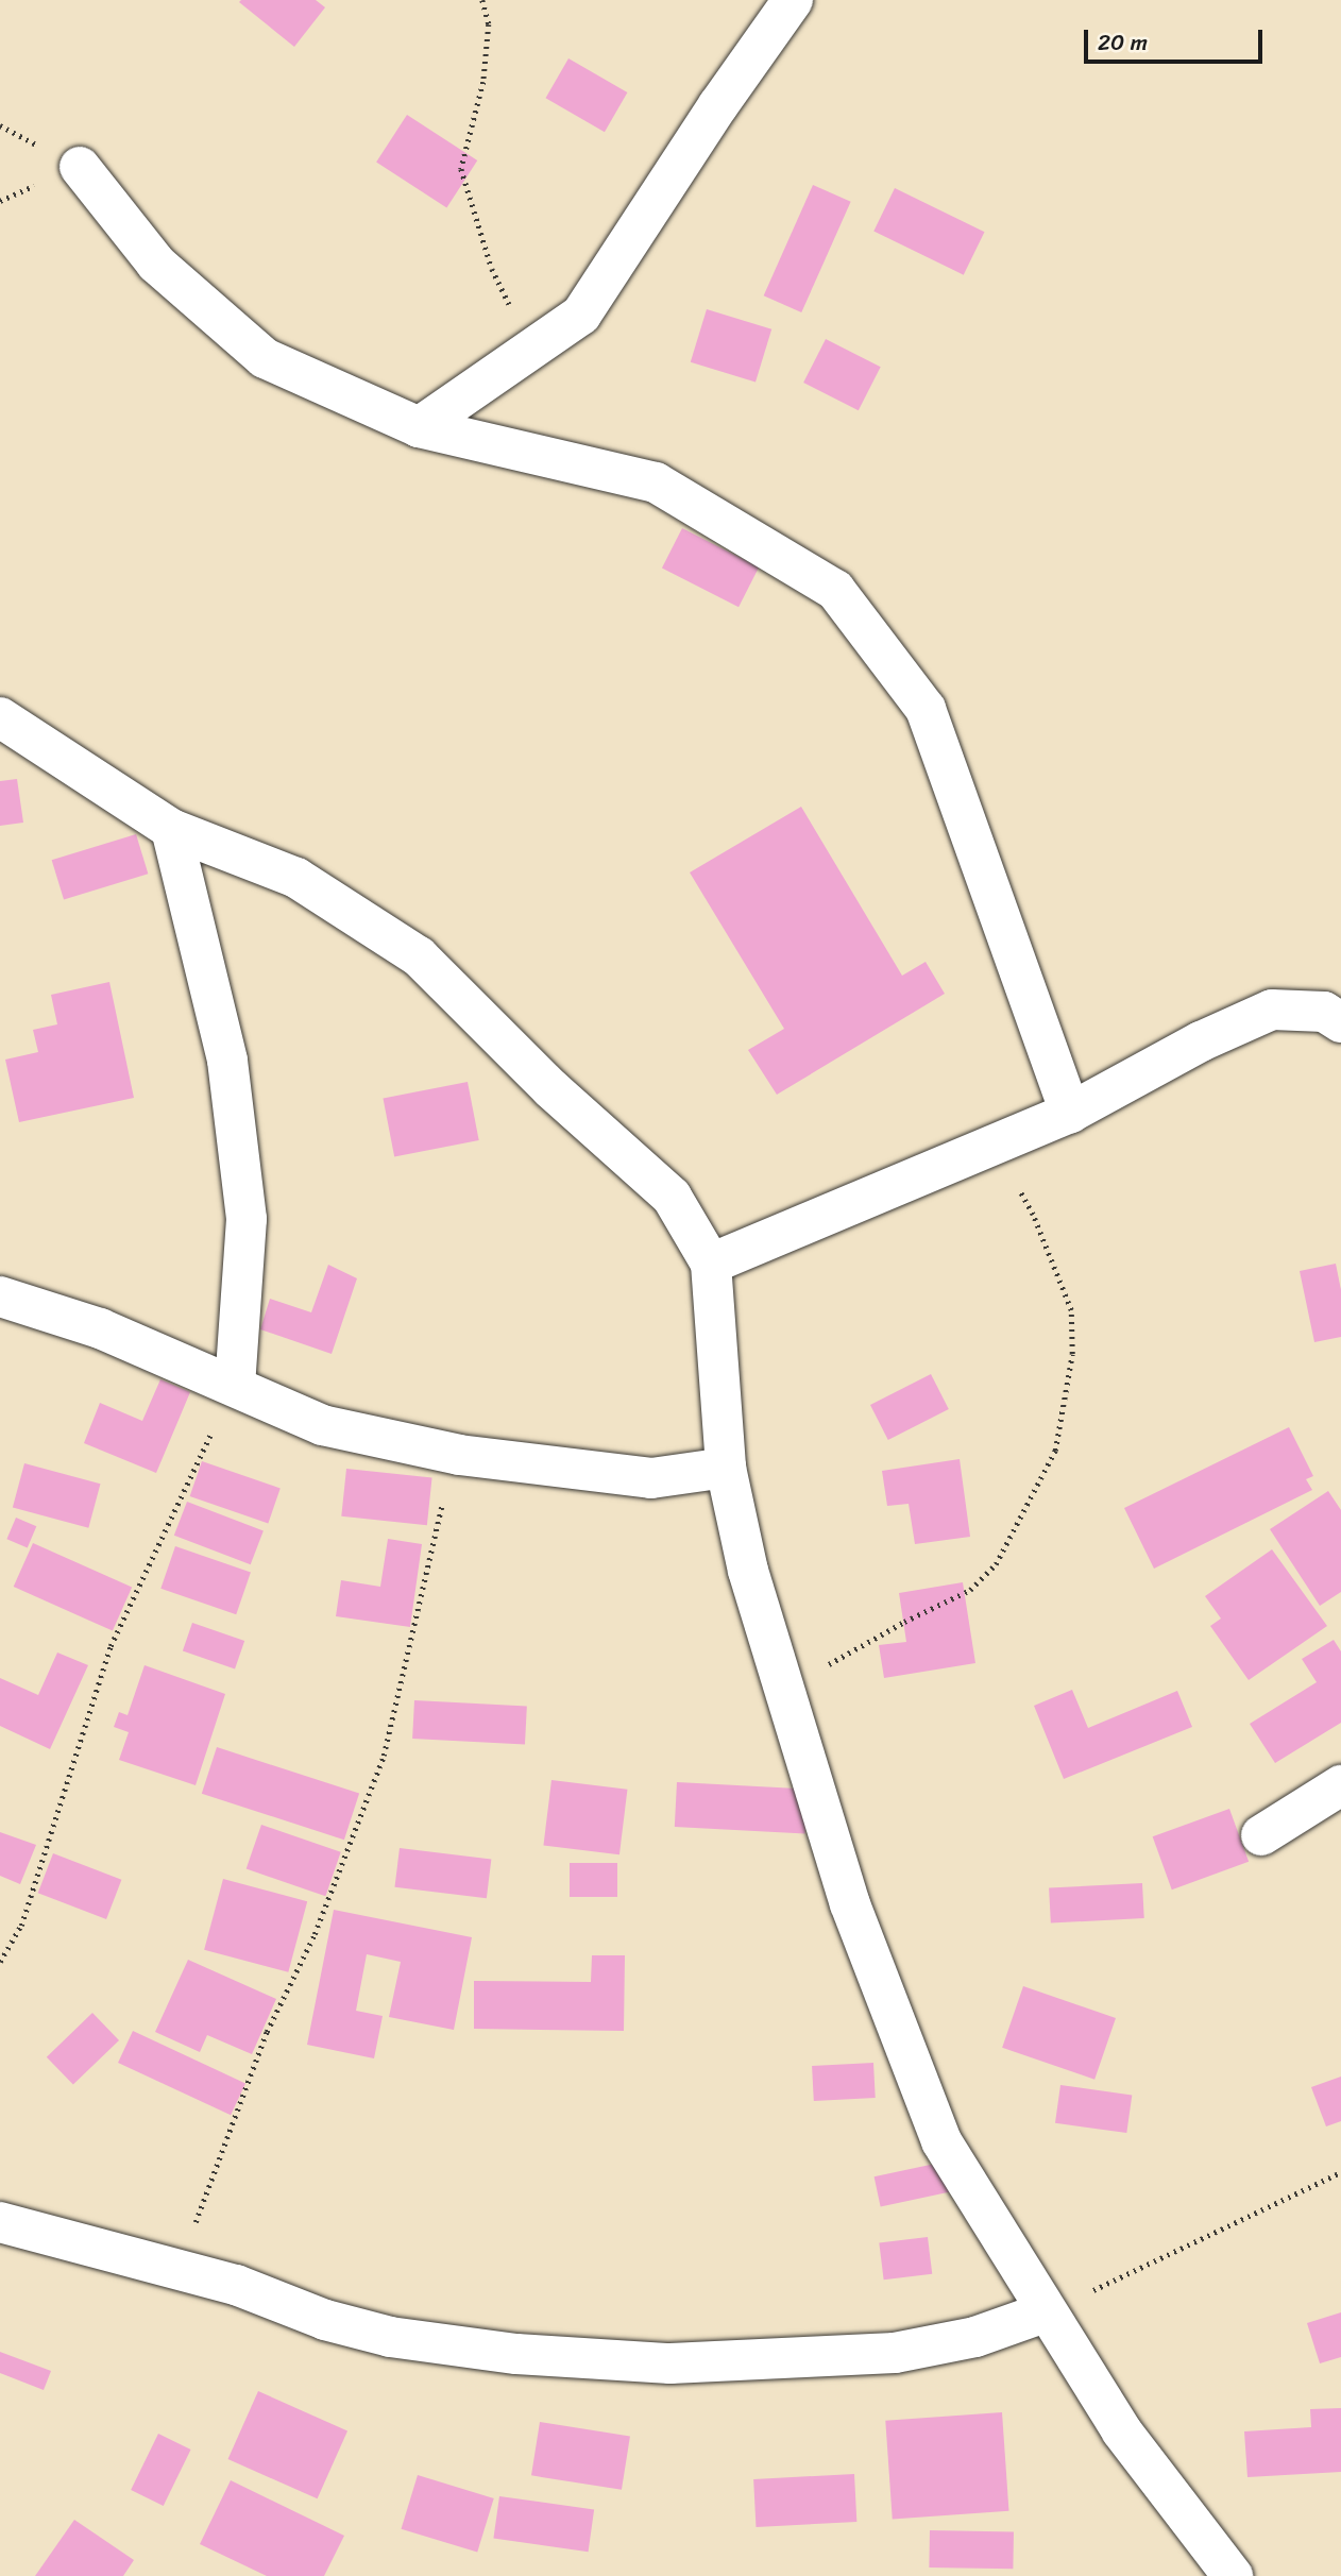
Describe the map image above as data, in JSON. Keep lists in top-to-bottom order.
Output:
{
  "scale_bar": "20 m"
}
